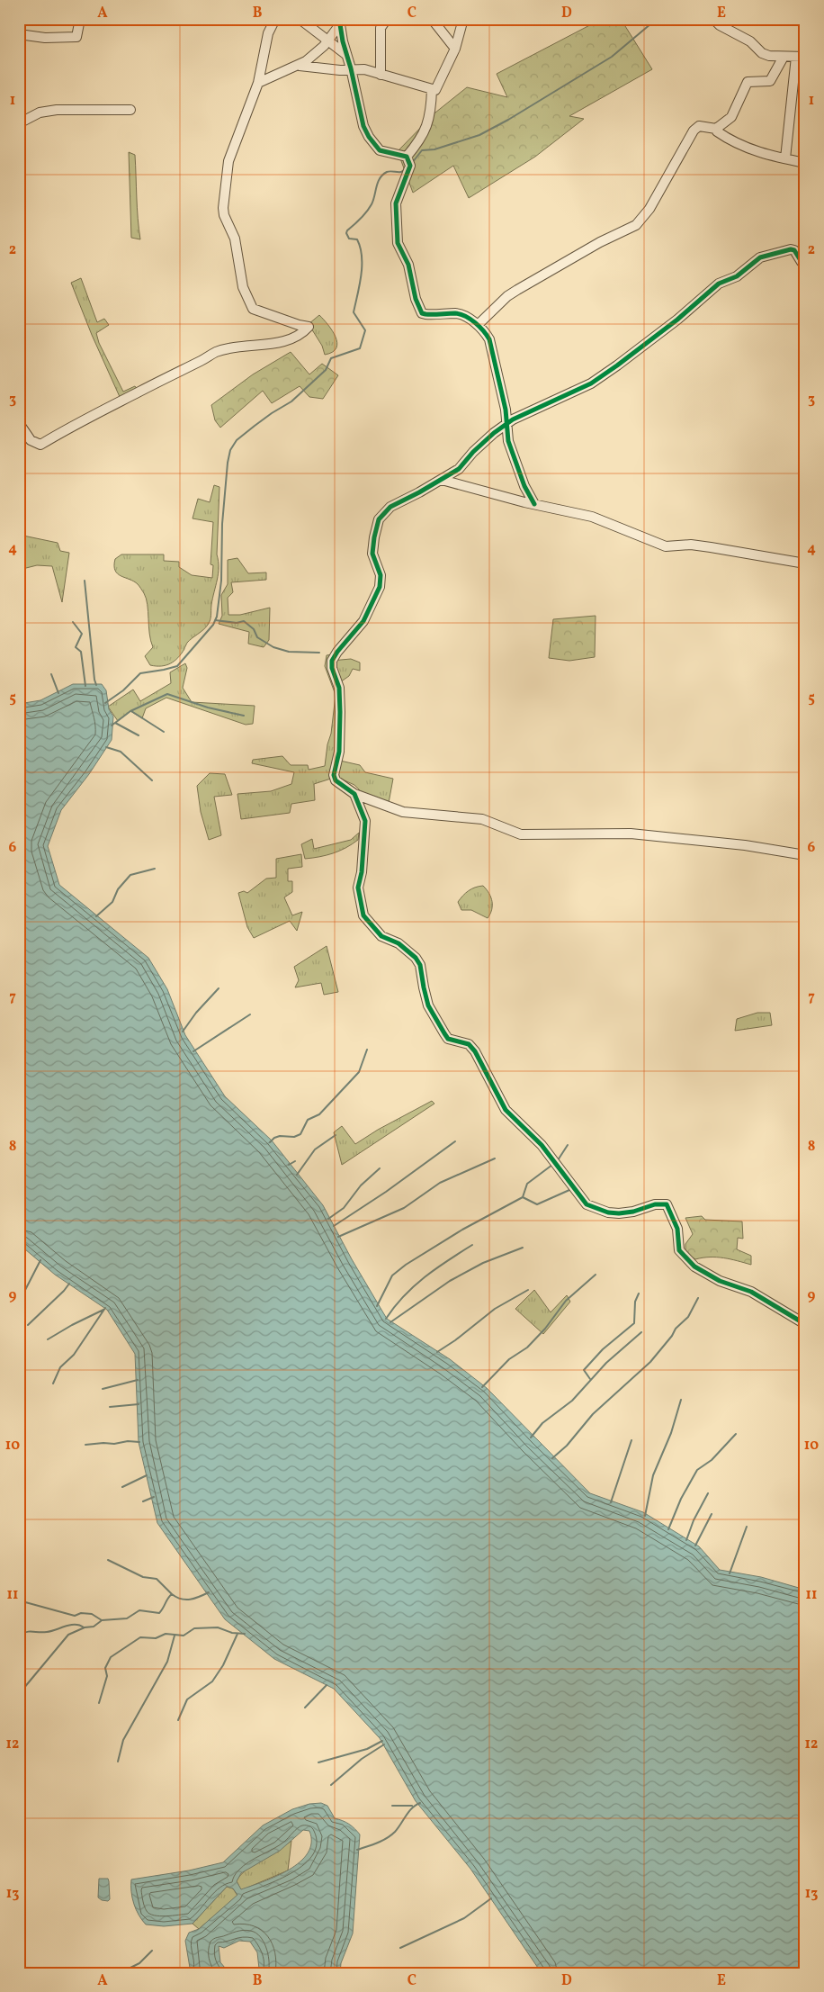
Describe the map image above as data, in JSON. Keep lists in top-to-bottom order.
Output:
{
  "grid": {
    "columns": [
      "A",
      "B",
      "C",
      "D",
      "E"
    ],
    "rows": [
      "1",
      "2",
      "3",
      "4",
      "5",
      "6",
      "7",
      "8",
      "9",
      "10",
      "11",
      "12",
      "13"
    ]
  }
}
